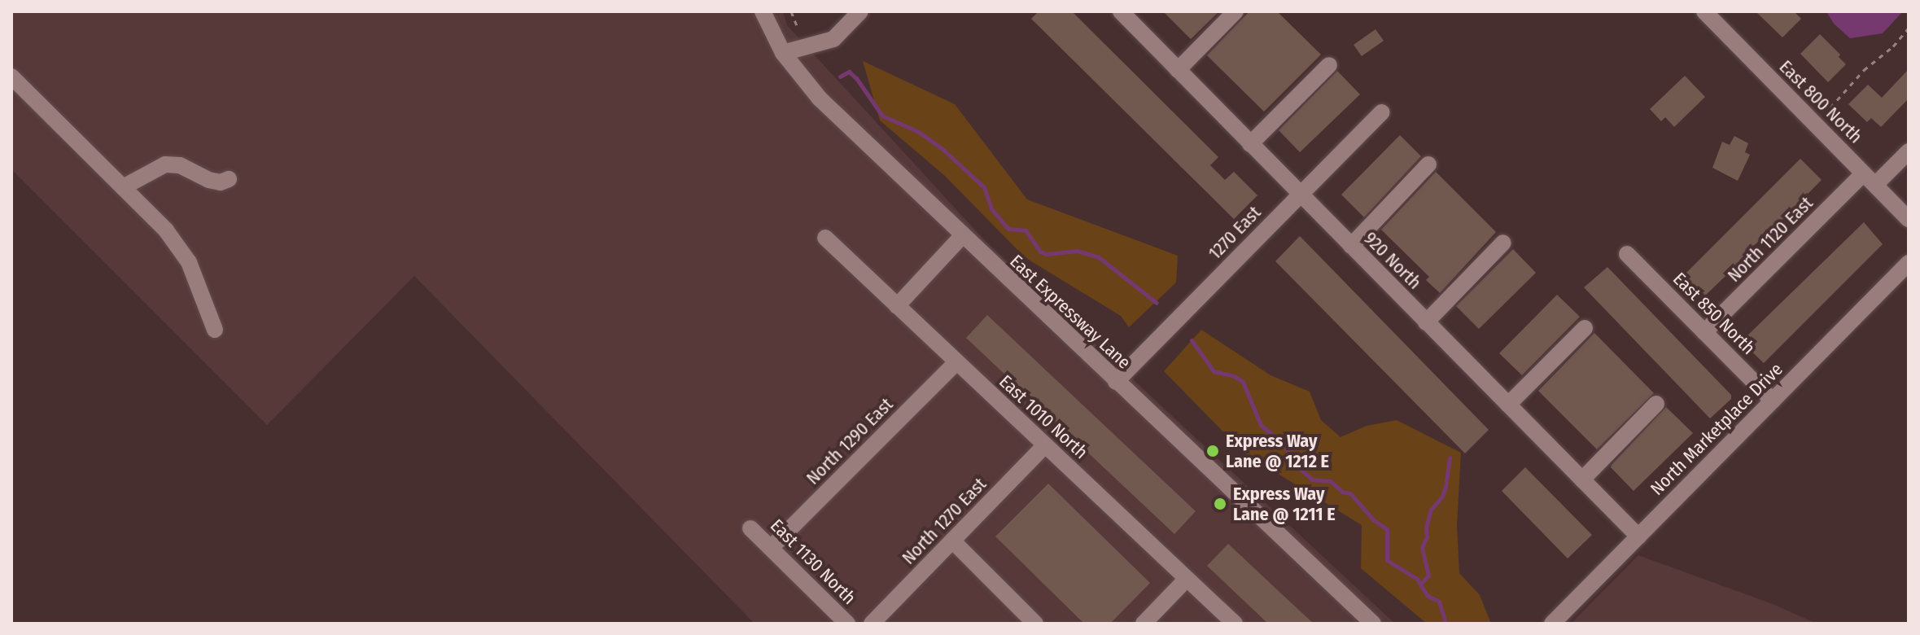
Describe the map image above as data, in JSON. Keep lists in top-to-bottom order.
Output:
{
  "streets": {
    "street": [
      "East 800 North",
      "1270 East",
      "North 1120 East",
      "920 North",
      "East Expressway Lane",
      "East 850 North",
      "East 1010 North",
      "North Marketplace Drive",
      "North 1290 East",
      "North 1270 East",
      "East 1130 North"
    ]
  },
  "crossings": [
    ["East 800 North", "North 1120 East"],
    ["1270 East", "920 North"],
    ["1270 East", "East Expressway Lane"],
    ["North 1120 East", "East 850 North"],
    ["920 North", "North Marketplace Drive"],
    ["East 850 North", "North Marketplace Drive"],
    ["East 1010 North", "North 1290 East"],
    ["East 1010 North", "North 1270 East"],
    ["North 1290 East", "East 1130 North"]
  ],
  "places": ["Express Way Lane @ 1212 E", "Express Way Lane @ 1211 E"]
}
